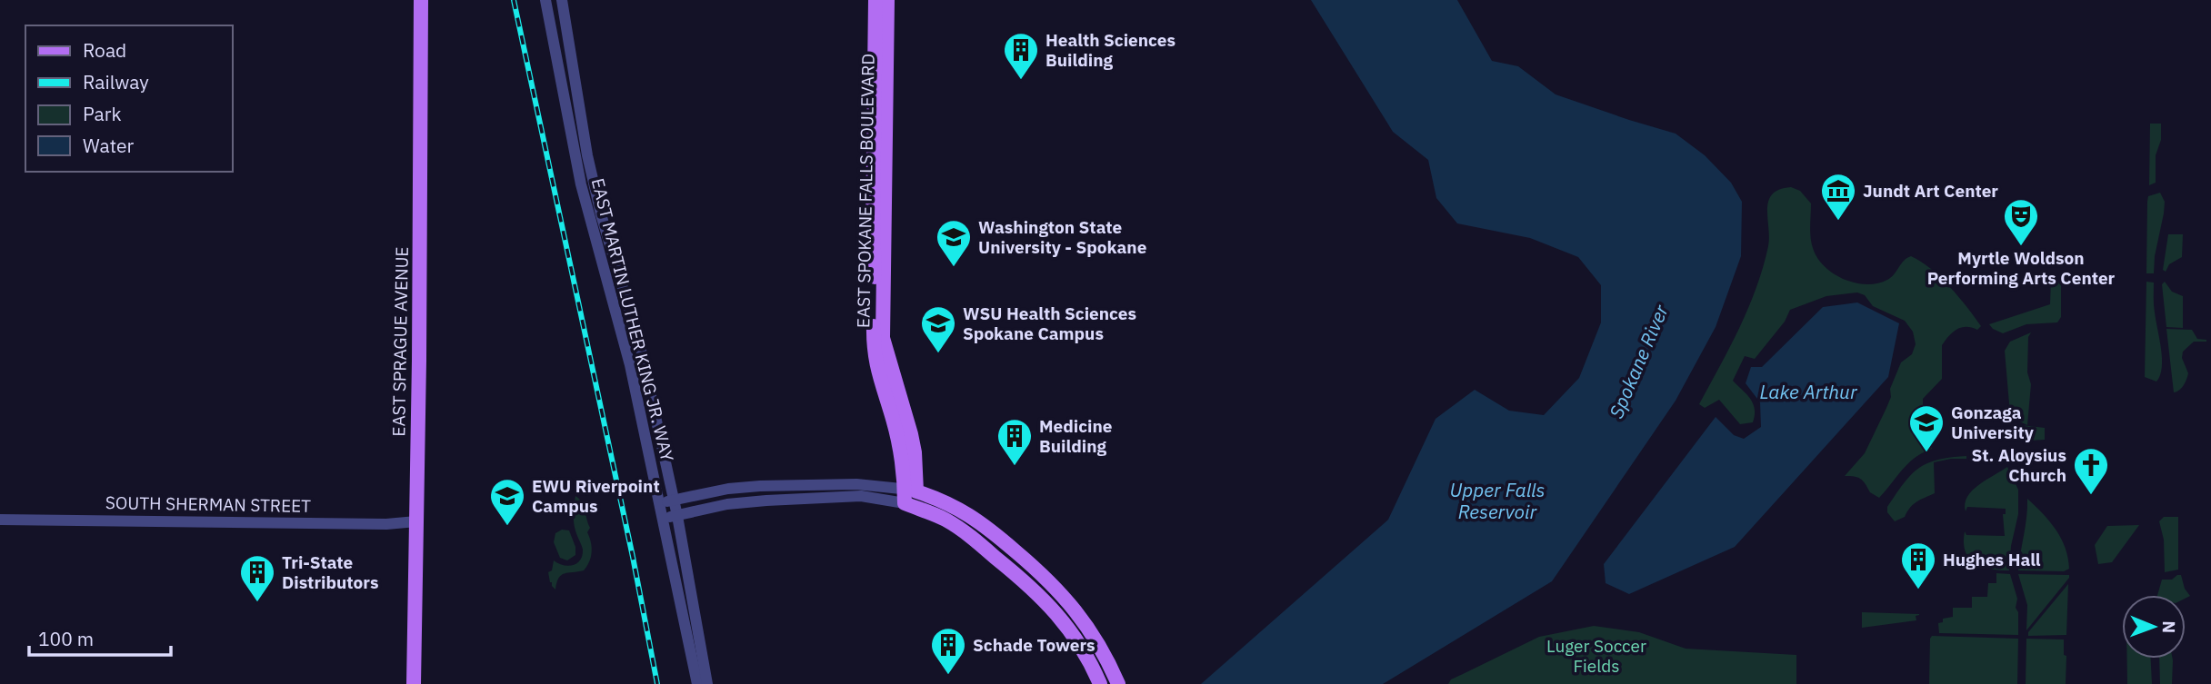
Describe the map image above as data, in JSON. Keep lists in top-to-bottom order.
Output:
{
  "streets": {
    "main road": ["EAST SPOKANE FALLS BOULEVARD", "EAST SPRAGUE AVENUE"],
    "street": ["EAST MARTIN LUTHER KING JR. WAY", "SOUTH SHERMAN STREET"]
  },
  "crossings": [
    ["EAST SPRAGUE AVENUE", "SOUTH SHERMAN STREET"]
  ],
  "water": ["Spokane River", "Lake Arthur", "Upper Falls Reservoir"],
  "parks": ["Luger Soccer Fields"],
  "places": {
    "building": [
      "Health Sciences Building",
      "Medicine Building",
      "Hughes Hall",
      "Tri-State Distributors",
      "Schade Towers"
    ],
    "museum": ["Jundt Art Center"],
    "theatre": ["Myrtle Woldson Performing Arts Center"],
    "school or university": [
      "Washington State University - Spokane",
      "WSU Health Sciences Spokane Campus",
      "Gonzaga University",
      "EWU Riverpoint Campus"
    ],
    "church": ["St. Aloysius Church"]
  },
  "legend": [
    "Road",
    "Railway",
    "Park",
    "Water"
  ],
  "scale_bar": "100 m",
  "north": "right"
}
